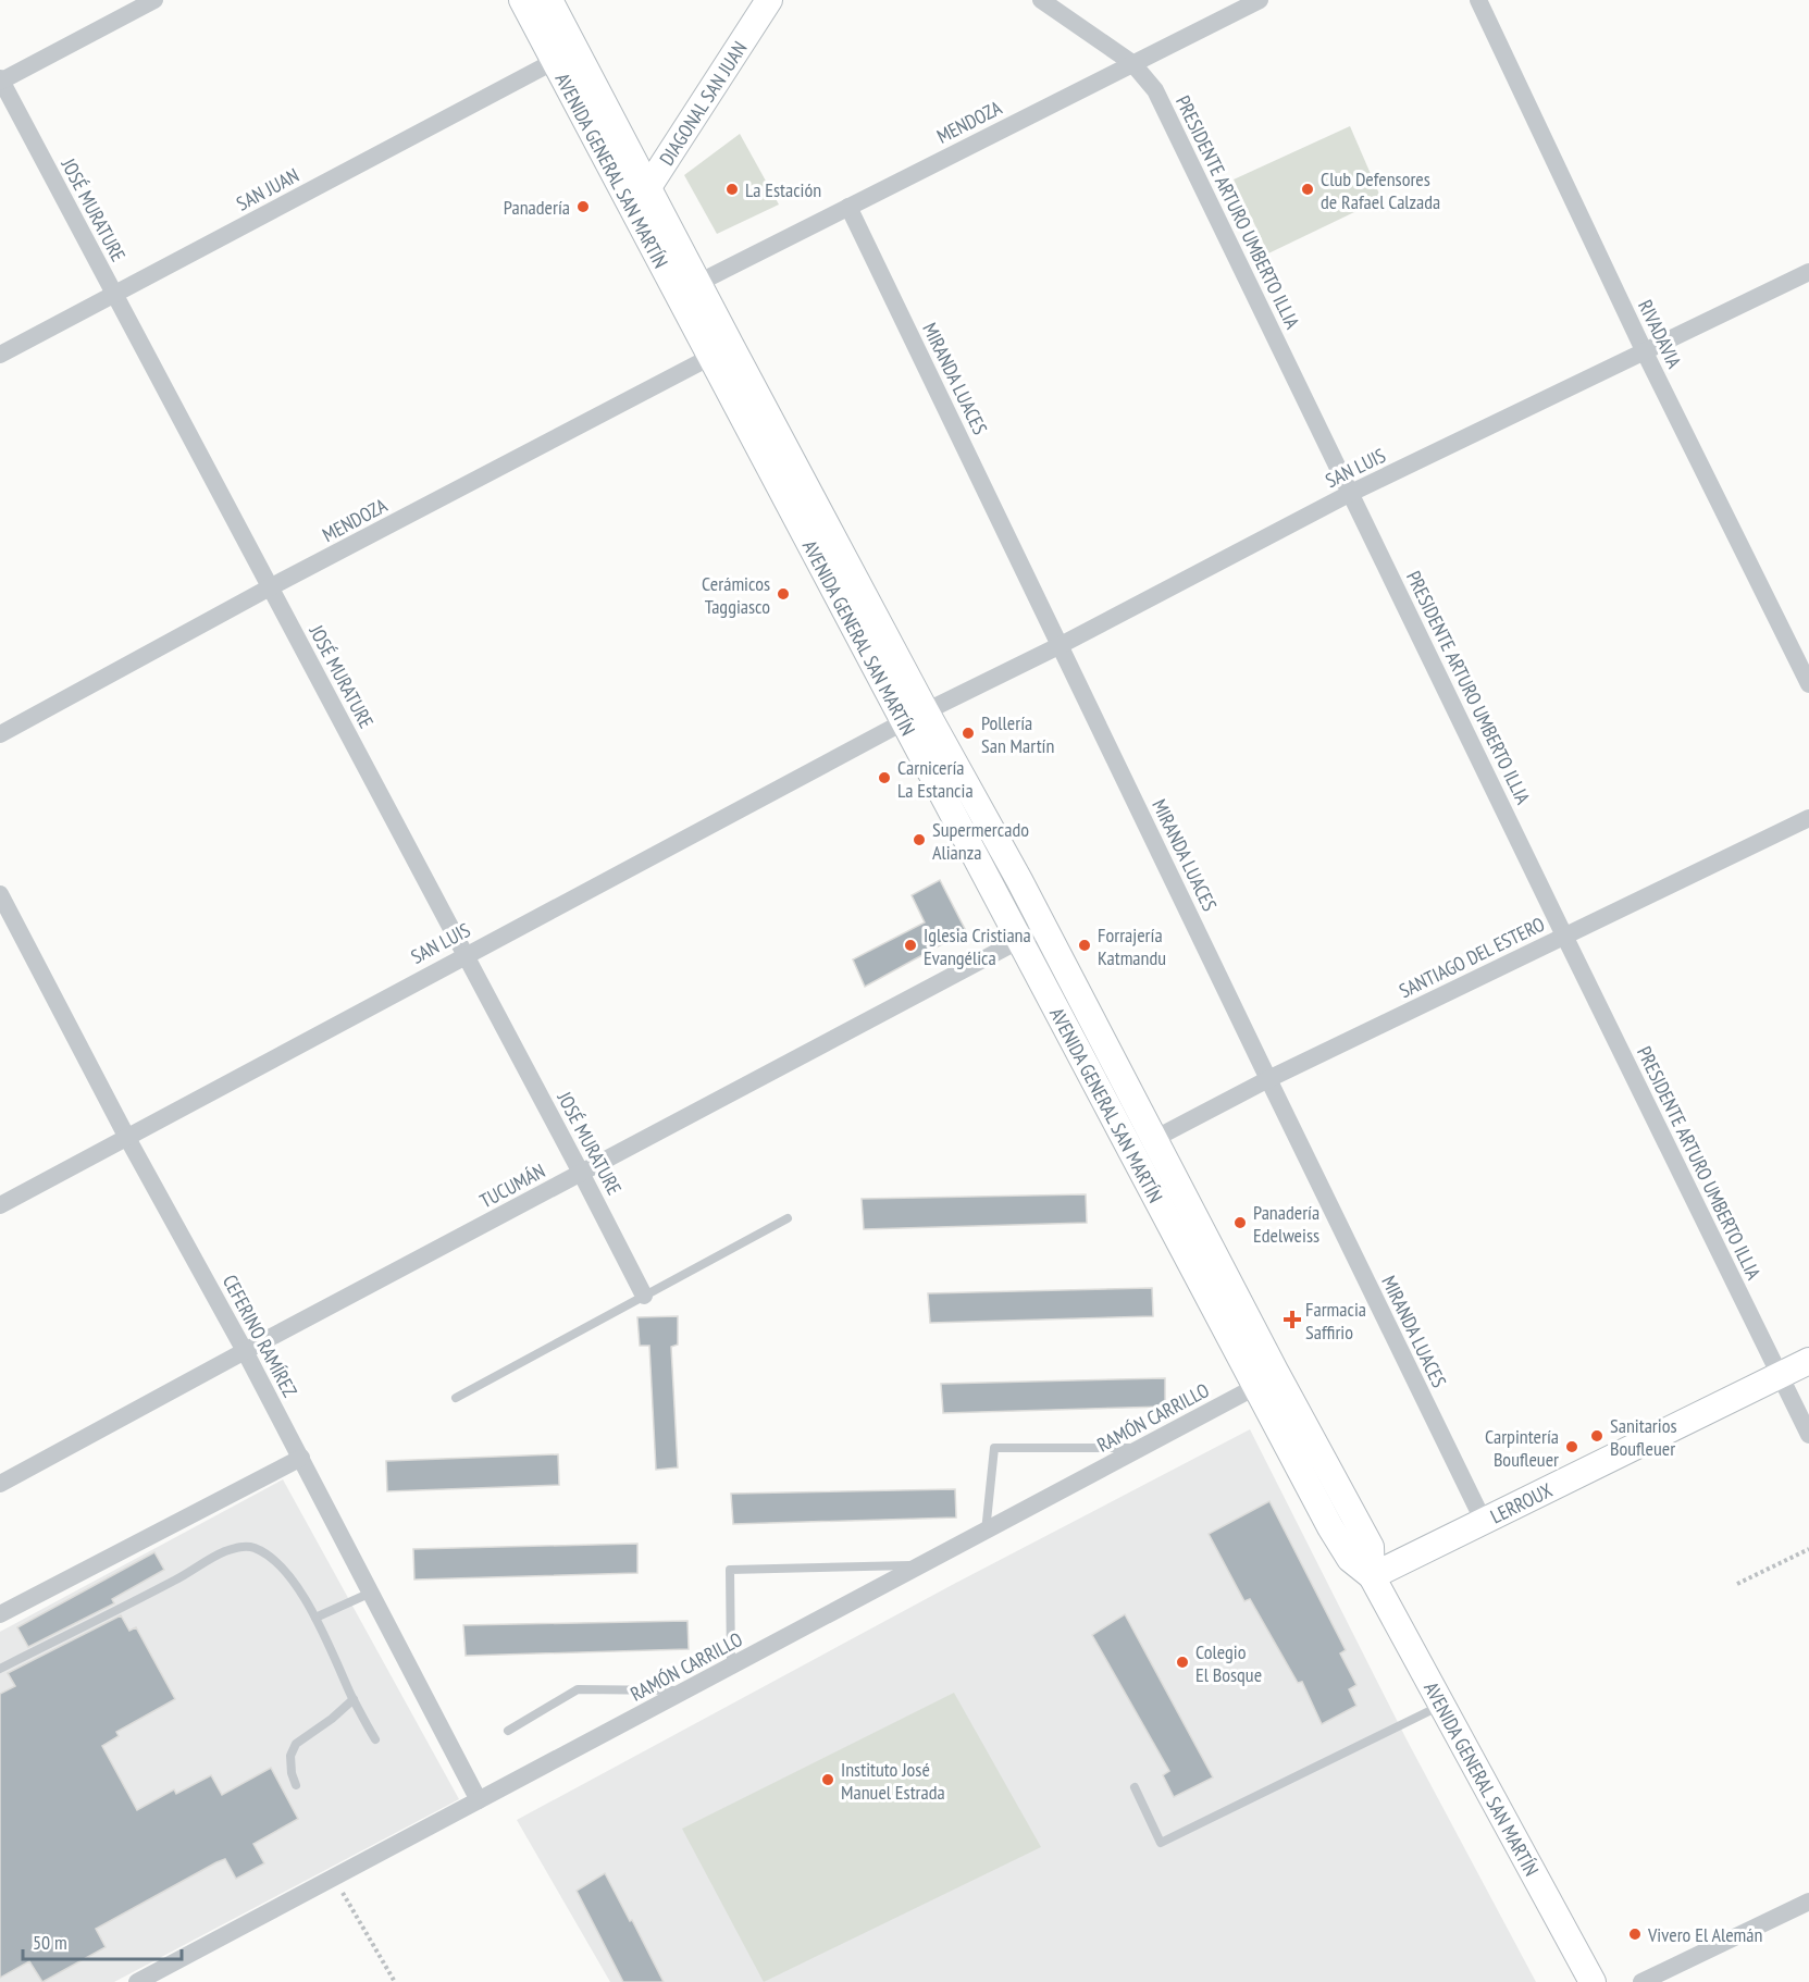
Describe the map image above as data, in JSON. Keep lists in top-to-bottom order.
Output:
{
  "streets": {
    "main road": ["DIAGONAL SAN JUAN", "AVENIDA GENERAL SAN MARTÍN", "LERROUX"],
    "street": [
      "MENDOZA",
      "SAN JUAN",
      "JOSÉ MURATURE",
      "PRESIDENTE ARTURO UMBERTO ILLIA",
      "RIVADAVIA",
      "MIRANDA LUACES",
      "SAN LUIS",
      "SANTIAGO DEL ESTERO",
      "TUCUMÁN",
      "CEFERINO RAMÍREZ",
      "RAMÓN CARRILLO"
    ]
  },
  "crossings": [
    ["DIAGONAL SAN JUAN", "AVENIDA GENERAL SAN MARTÍN"],
    ["MENDOZA", "AVENIDA GENERAL SAN MARTÍN"],
    ["MENDOZA", "JOSÉ MURATURE"],
    ["MENDOZA", "PRESIDENTE ARTURO UMBERTO ILLIA"],
    ["MENDOZA", "MIRANDA LUACES"],
    ["AVENIDA GENERAL SAN MARTÍN", "SAN JUAN"],
    ["AVENIDA GENERAL SAN MARTÍN", "SAN LUIS"],
    ["AVENIDA GENERAL SAN MARTÍN", "SANTIAGO DEL ESTERO"],
    ["AVENIDA GENERAL SAN MARTÍN", "TUCUMÁN"],
    ["AVENIDA GENERAL SAN MARTÍN", "RAMÓN CARRILLO"],
    ["AVENIDA GENERAL SAN MARTÍN", "LERROUX"],
    ["SAN JUAN", "JOSÉ MURATURE"],
    ["JOSÉ MURATURE", "SAN LUIS"],
    ["JOSÉ MURATURE", "TUCUMÁN"],
    ["PRESIDENTE ARTURO UMBERTO ILLIA", "SAN LUIS"],
    ["PRESIDENTE ARTURO UMBERTO ILLIA", "SANTIAGO DEL ESTERO"],
    ["PRESIDENTE ARTURO UMBERTO ILLIA", "LERROUX"],
    ["RIVADAVIA", "SAN LUIS"],
    ["MIRANDA LUACES", "SAN LUIS"],
    ["MIRANDA LUACES", "SANTIAGO DEL ESTERO"],
    ["MIRANDA LUACES", "LERROUX"],
    ["SAN LUIS", "CEFERINO RAMÍREZ"],
    ["TUCUMÁN", "CEFERINO RAMÍREZ"],
    ["CEFERINO RAMÍREZ", "RAMÓN CARRILLO"]
  ],
  "places": {
    "other": [
      "La Estación",
      "Club Defensores de Rafael Calzada",
      "Panadería",
      "Cerámicos Taggiasco",
      "Pollería San Martín",
      "Carnicería La Estancia",
      "Supermercado Alianza",
      "Iglesia Cristiana Evangélica",
      "Forrajería Katmandu",
      "Panadería Edelweiss",
      "Sanitarios Boufleuer",
      "Carpintería Boufleuer",
      "Colegio El Bosque",
      "Instituto José Manuel Estrada",
      "Vivero El Alemán"
    ],
    "health": ["Farmacia Saffirio"]
  },
  "scale_bar": "50 m"
}
